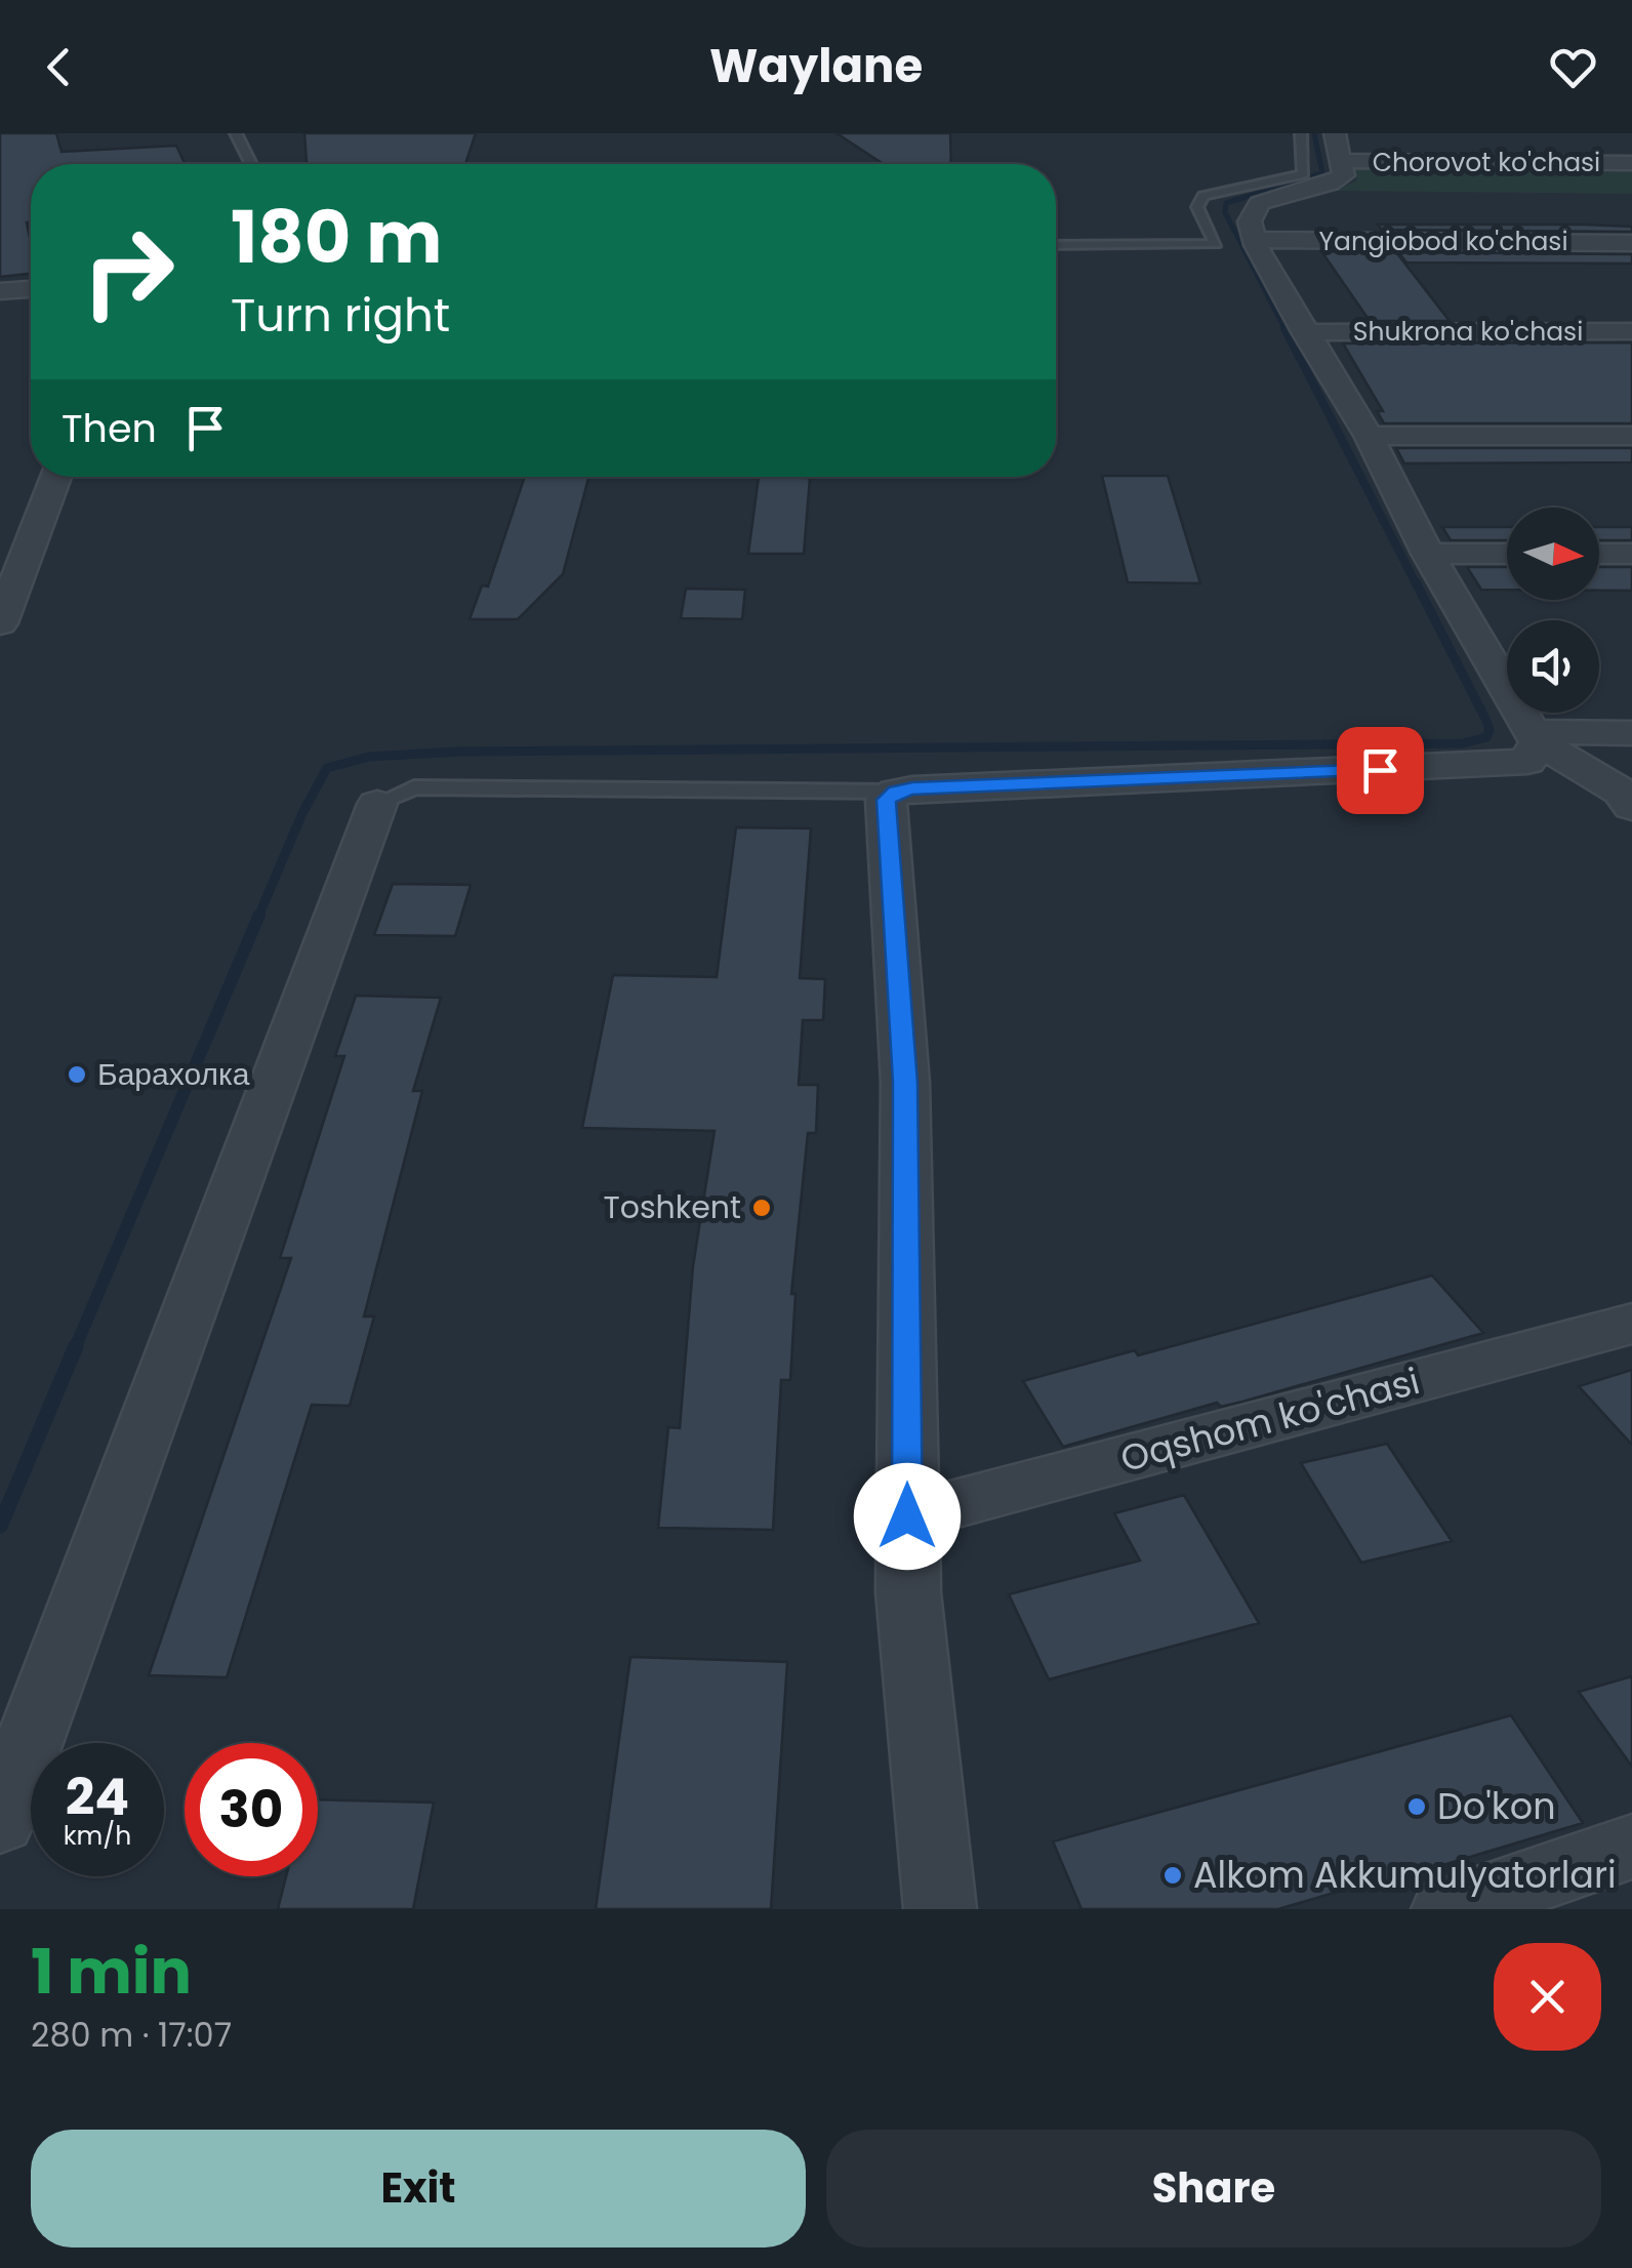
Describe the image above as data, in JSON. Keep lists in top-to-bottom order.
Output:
{
  "streets": {
    "street": [
      "Chorovot ko'chasi",
      "Yangiobod ko'chasi",
      "Shukrona ko'chasi",
      "Oqshom ko'chasi"
    ]
  },
  "places": [
    "Барахолка",
    "Toshkent",
    "Do'kon",
    "Alkom Akkumulyatorlari"
  ],
  "north": "right",
  "page": {
    "header": "Waylane",
    "turn": ["180 m", "Turn right"],
    "then": "Then",
    "speed": "24 km/h",
    "limit": "30",
    "heading": ["1 min", "280 m · 17:07"],
    "buttons": ["Exit", "Share"]
  }
}
